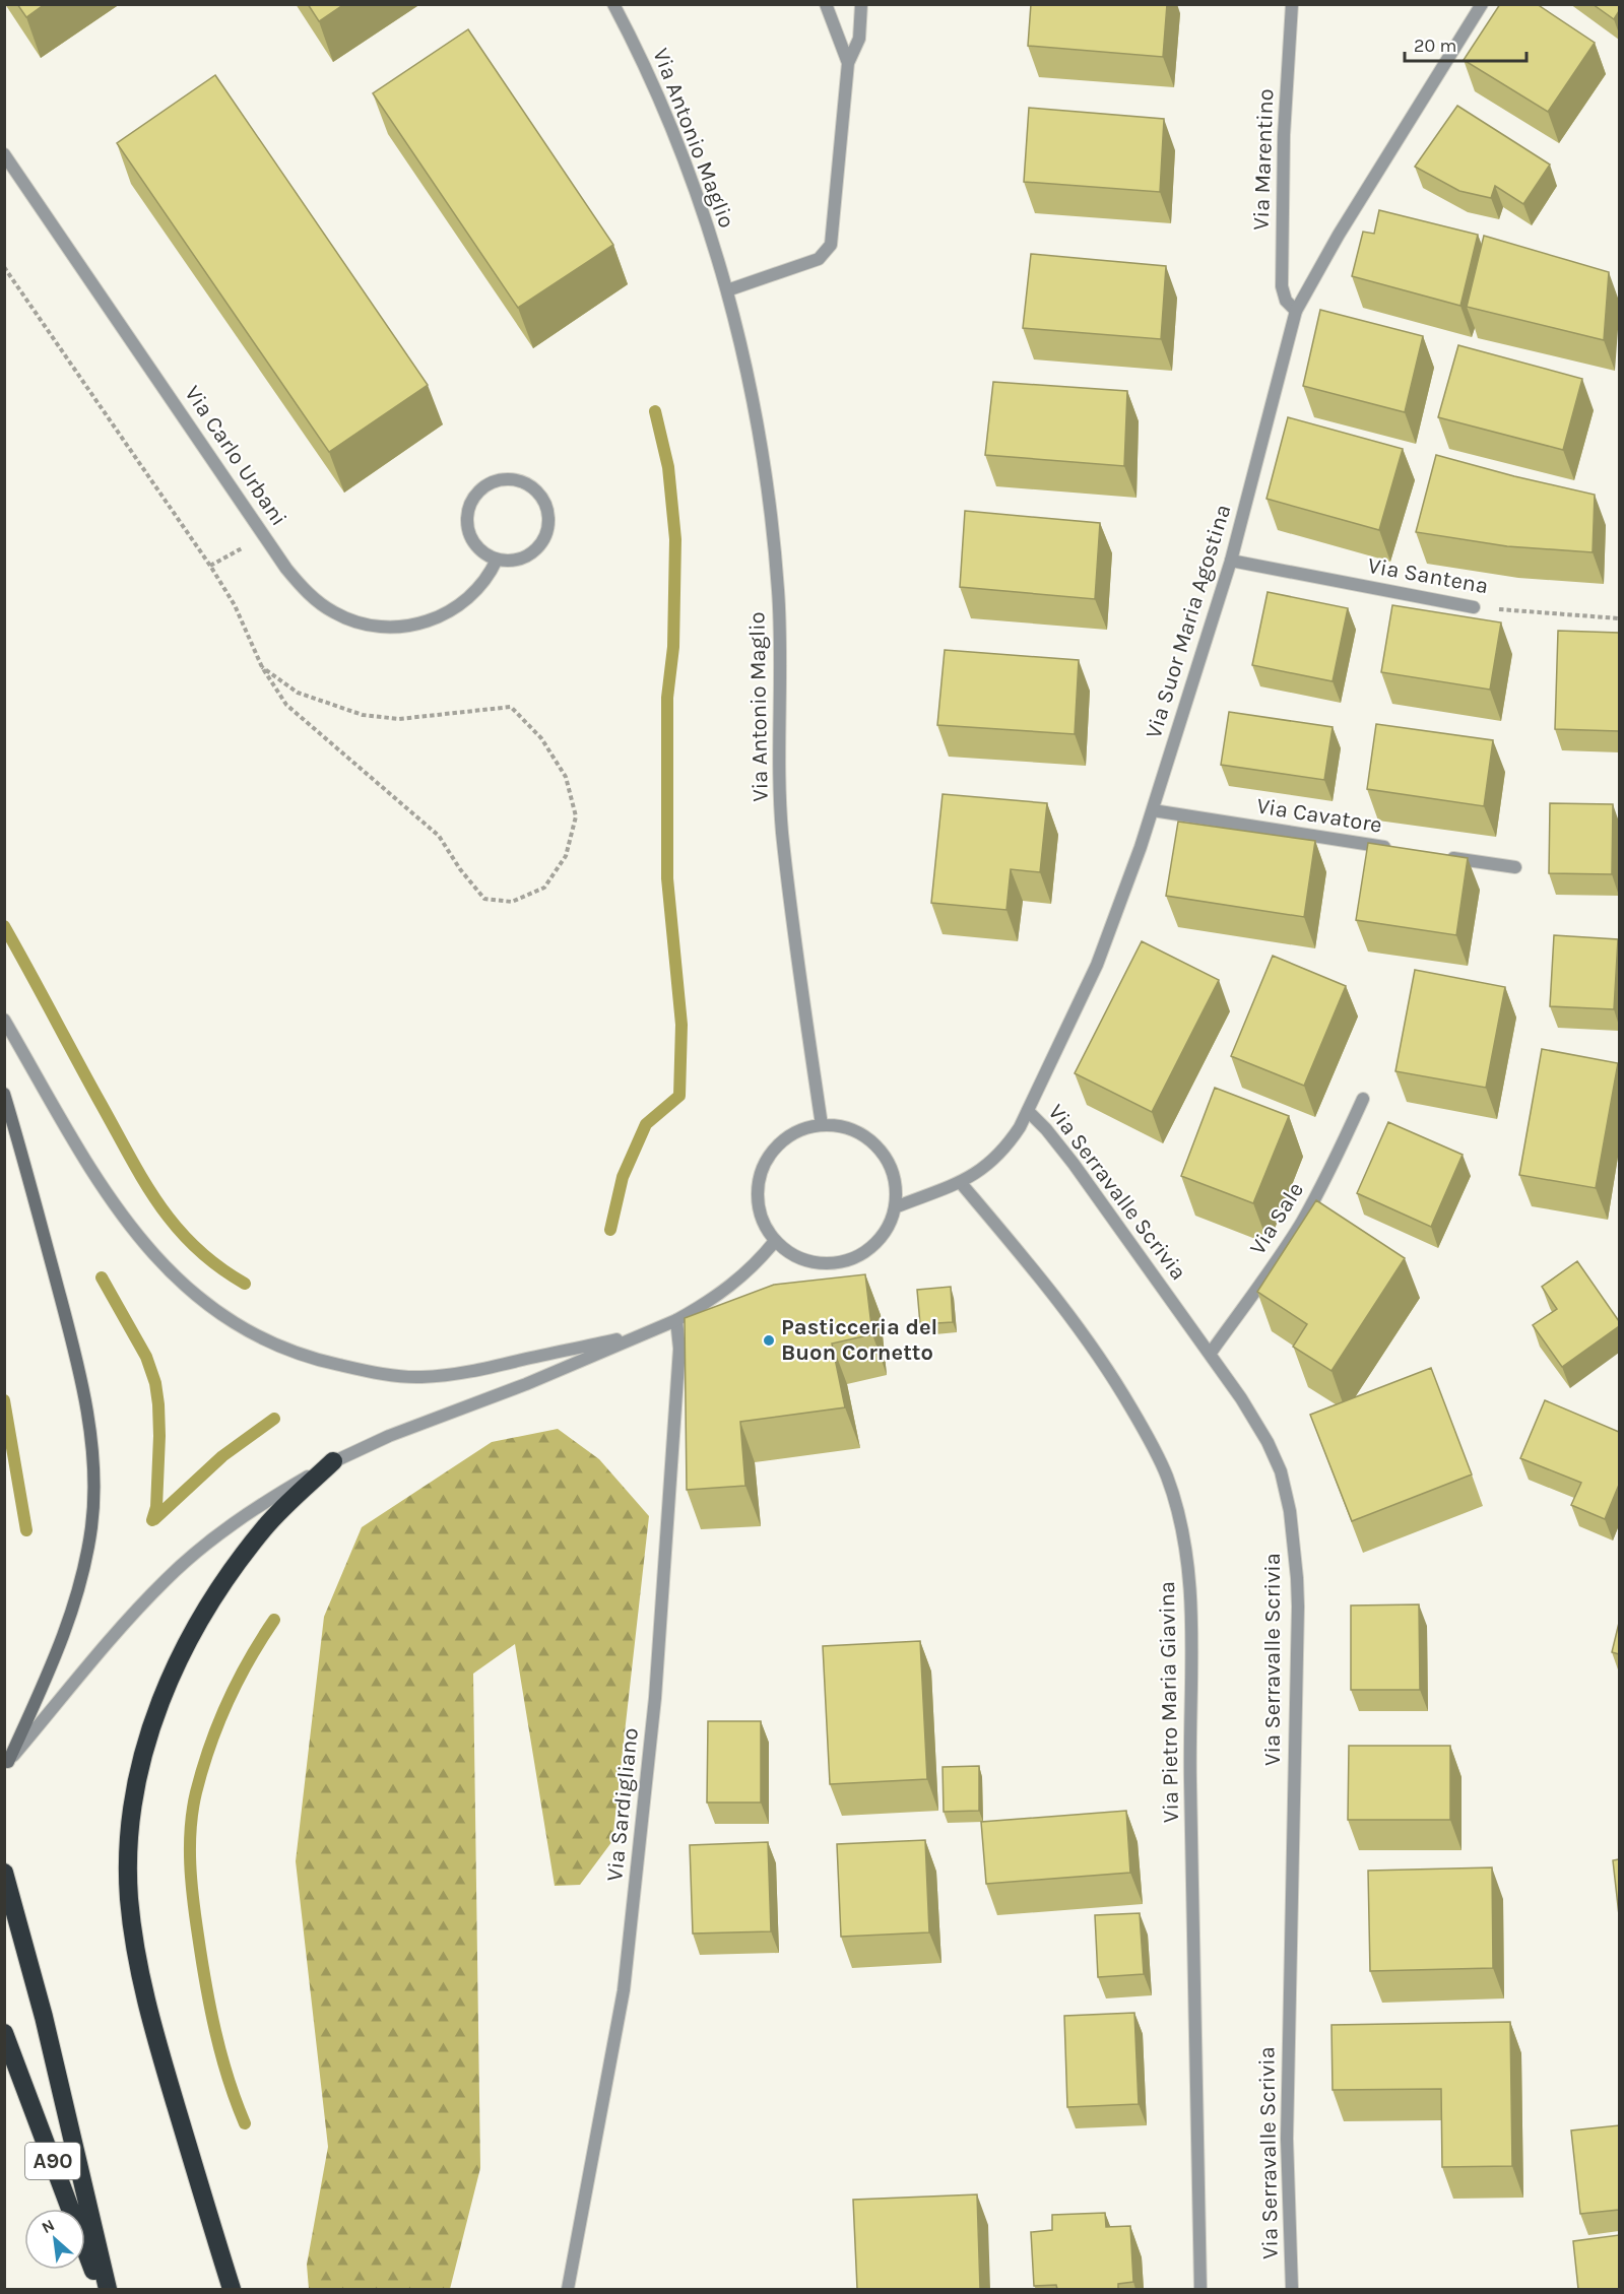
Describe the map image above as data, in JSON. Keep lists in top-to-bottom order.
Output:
{
  "streets": {
    "highway": ["A90"],
    "street": [
      "Via Antonio Maglio",
      "Via Marentino",
      "Via Carlo Urbani",
      "Via Santena",
      "Via Suor Maria Agostina",
      "Via Cavatore",
      "Via Serravalle Scrivia",
      "Via Sale",
      "Via Pietro Maria Giavina",
      "Via Sardigliano"
    ]
  },
  "crossings": [
    ["Via Antonio Maglio", "Via Suor Maria Agostina"],
    ["Via Marentino", "Via Suor Maria Agostina"],
    ["Via Santena", "Via Suor Maria Agostina"],
    ["Via Suor Maria Agostina", "Via Cavatore"],
    ["Via Suor Maria Agostina", "Via Serravalle Scrivia"],
    ["Via Suor Maria Agostina", "Via Pietro Maria Giavina"],
    ["Via Serravalle Scrivia", "Via Sale"]
  ],
  "places": ["Pasticceria del Buon Cornetto"],
  "scale_bar": "20 m",
  "north": "top left"
}
